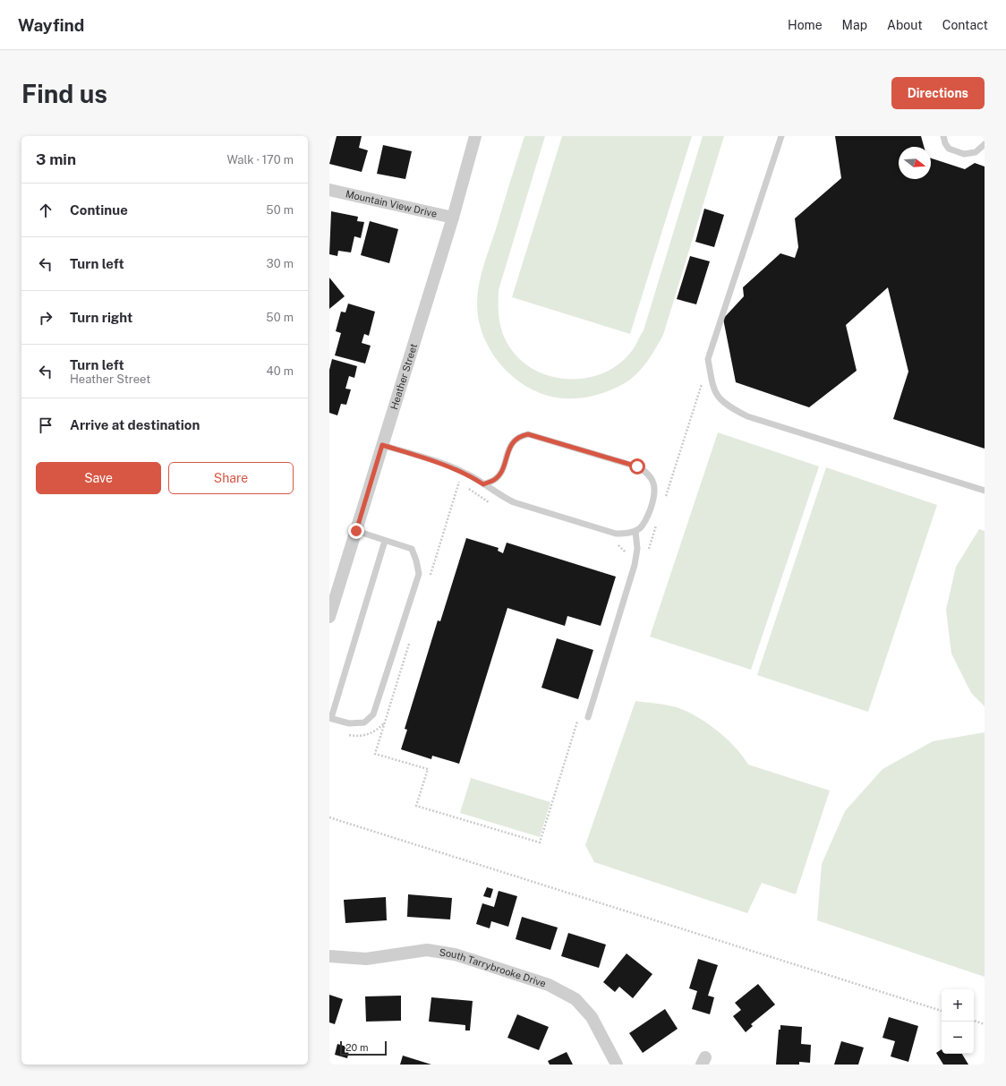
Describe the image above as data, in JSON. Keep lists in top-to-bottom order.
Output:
{
  "streets": {
    "street": ["Mountain View Drive", "Heather Street", "South Tarrybrooke Drive"]
  },
  "crossings": [
    ["Mountain View Drive", "Heather Street"]
  ],
  "scale_bar": "20 m",
  "north": "right",
  "page": {
    "header": "Wayfind",
    "nav": [
      "Home",
      "Map",
      "About",
      "Contact"
    ],
    "buttons": [
      "Directions",
      ["Save", "Share"]
    ],
    "title": "Find us",
    "heading": ["3 min", "Walk · 170 m"],
    "list": [
      ["Continue", "50 m"],
      ["Turn left", "30 m"],
      ["Turn right", "50 m"],
      ["Turn left", "Heather Street", "40 m"],
      "Arrive at destination"
    ],
    "map_buttons": ["+", "−"],
    "scale": "20 m"
  }
}
